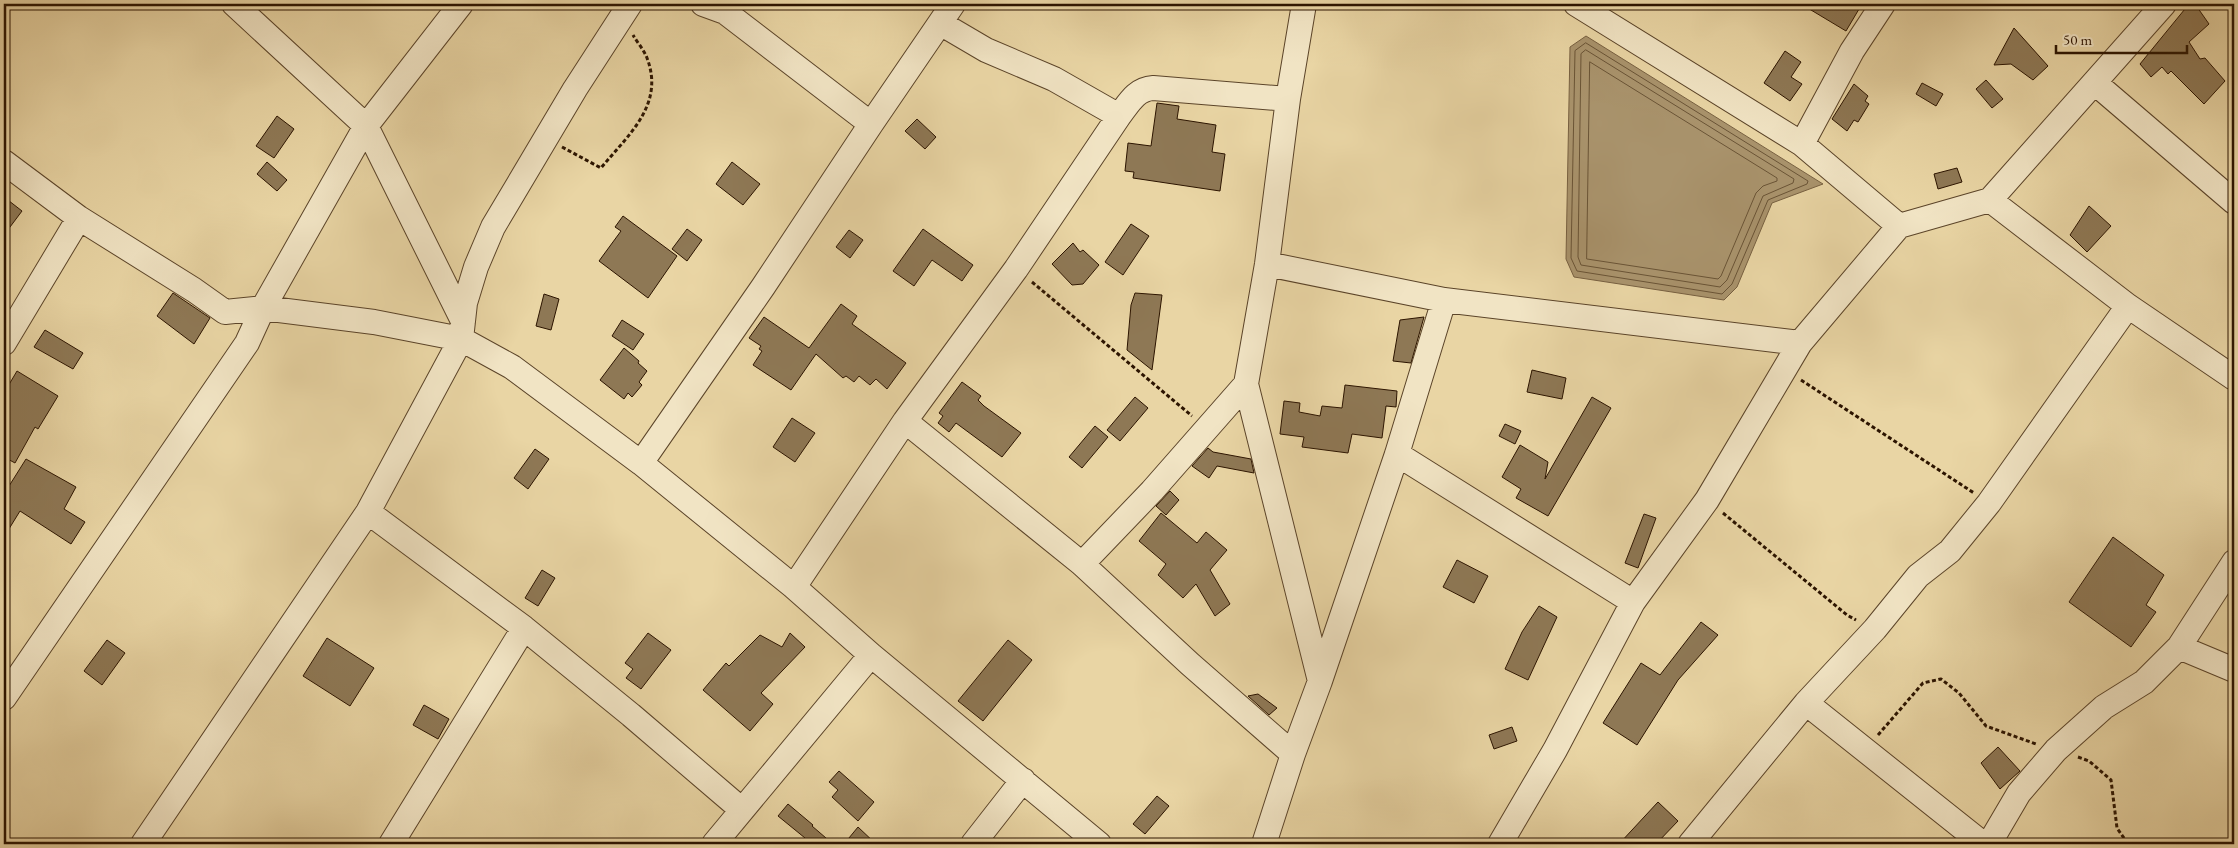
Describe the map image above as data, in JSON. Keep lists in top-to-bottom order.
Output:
{
  "scale_bar": "50 m"
}
